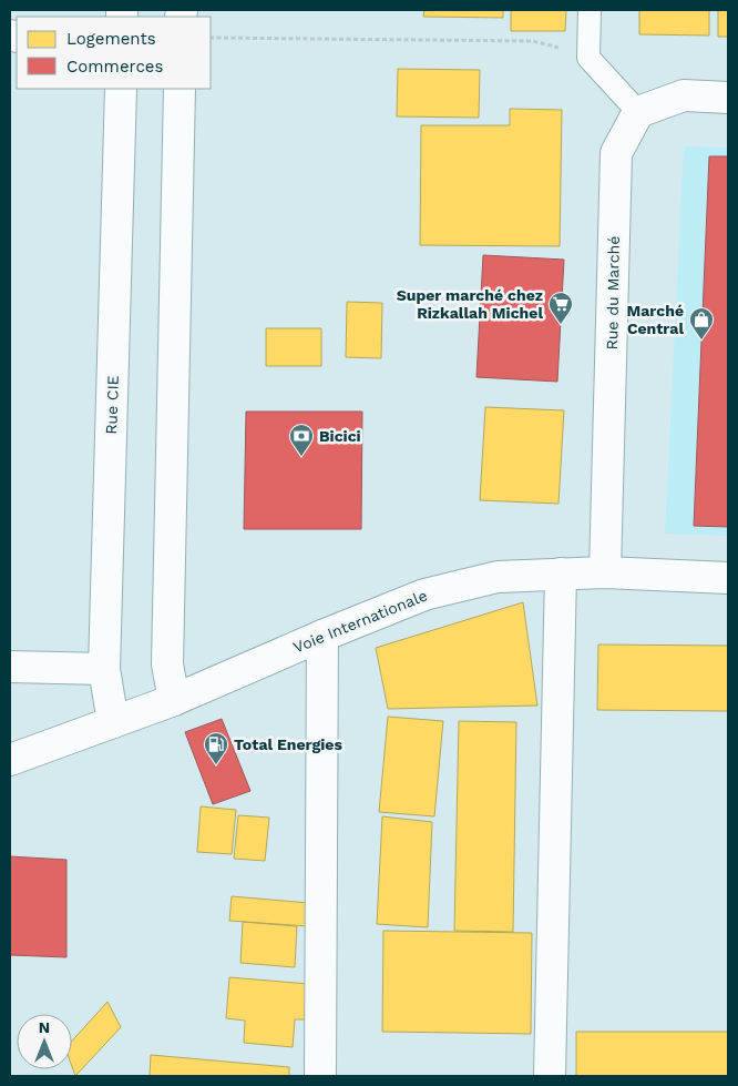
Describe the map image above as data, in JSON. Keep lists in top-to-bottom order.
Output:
{
  "streets": {
    "street": ["Rue du Marché", "Rue CIE", "Voie Internationale"]
  },
  "crossings": [
    ["Rue du Marché", "Voie Internationale"],
    ["Rue CIE", "Voie Internationale"]
  ],
  "places": {
    "supermarket": ["Super marché chez Rizkallah Michel"],
    "shop": ["Marché Central"],
    "bank": ["Bicici"],
    "fuel station": ["Total Energies"]
  },
  "legend": ["Logements", "Commerces"],
  "north": "top"
}
